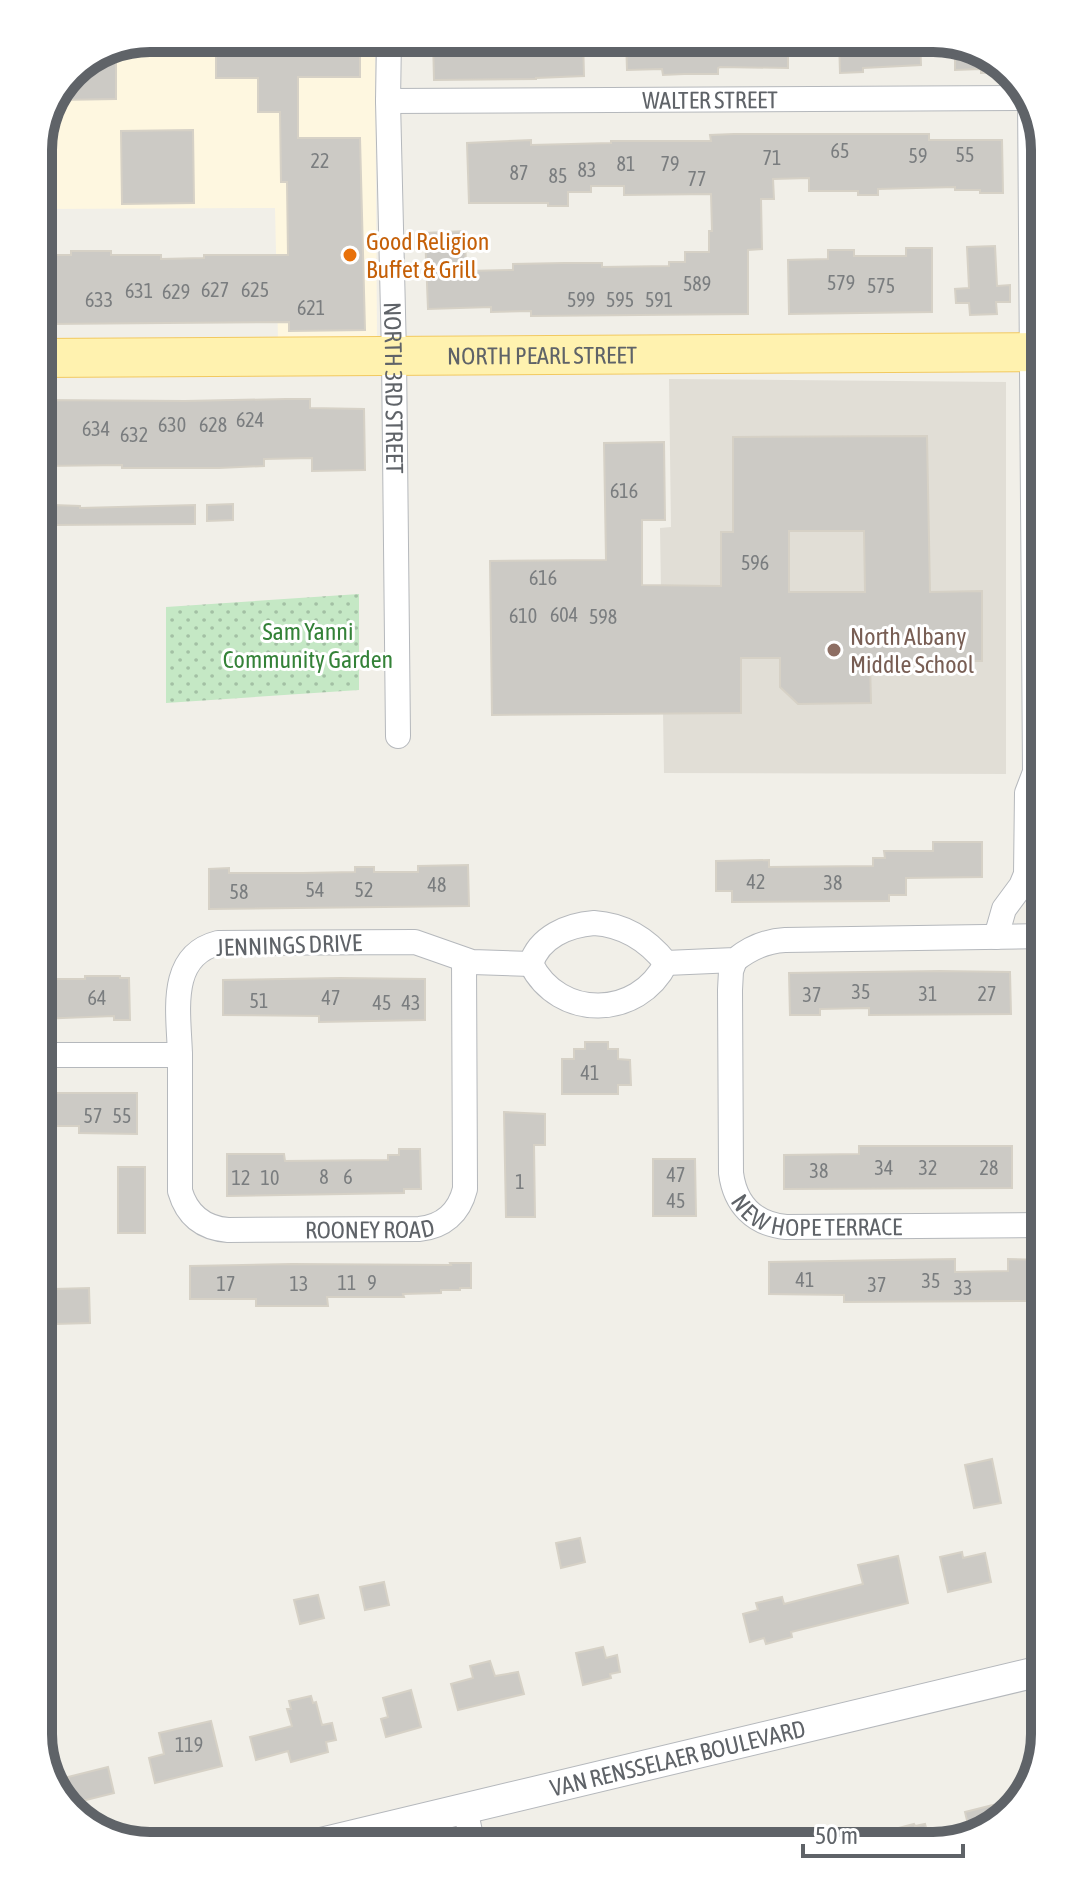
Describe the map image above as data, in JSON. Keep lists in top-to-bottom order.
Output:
{
  "streets": {
    "main road": ["NORTH PEARL STREET"],
    "street": [
      "WALTER STREET",
      "NORTH 3RD STREET",
      "JENNINGS DRIVE",
      "NEW HOPE TERRACE",
      "ROONEY ROAD",
      "VAN RENSSELAER BOULEVARD"
    ]
  },
  "crossings": [
    ["WALTER STREET", "NORTH 3RD STREET"],
    ["NORTH PEARL STREET", "NORTH 3RD STREET"],
    ["JENNINGS DRIVE", "ROONEY ROAD"]
  ],
  "parks": ["Sam Yanni Community Garden"],
  "places": ["Good Religion Buffet & Grill", "North Albany Middle School"],
  "house_numbers": [
    "65",
    "55",
    "59",
    "71",
    "22",
    "81",
    "79",
    "83",
    "87",
    "85",
    "77",
    "579",
    "589",
    "575",
    "627",
    "625",
    "631",
    "629",
    "633",
    "599",
    "595",
    "591",
    "621",
    "624",
    "630",
    "628",
    "634",
    "632",
    "616",
    "596",
    "616",
    "604",
    "610",
    "598",
    "42",
    "38",
    "48",
    "54",
    "52",
    "58",
    "35",
    "31",
    "27",
    "37",
    "64",
    "47",
    "51",
    "45",
    "43",
    "41",
    "57",
    "55",
    "34",
    "32",
    "28",
    "38",
    "47",
    "8",
    "6",
    "12",
    "10",
    "1",
    "45",
    "41",
    "35",
    "11",
    "9",
    "17",
    "13",
    "37",
    "33",
    "119"
  ],
  "scale_bar": "50 m"
}
